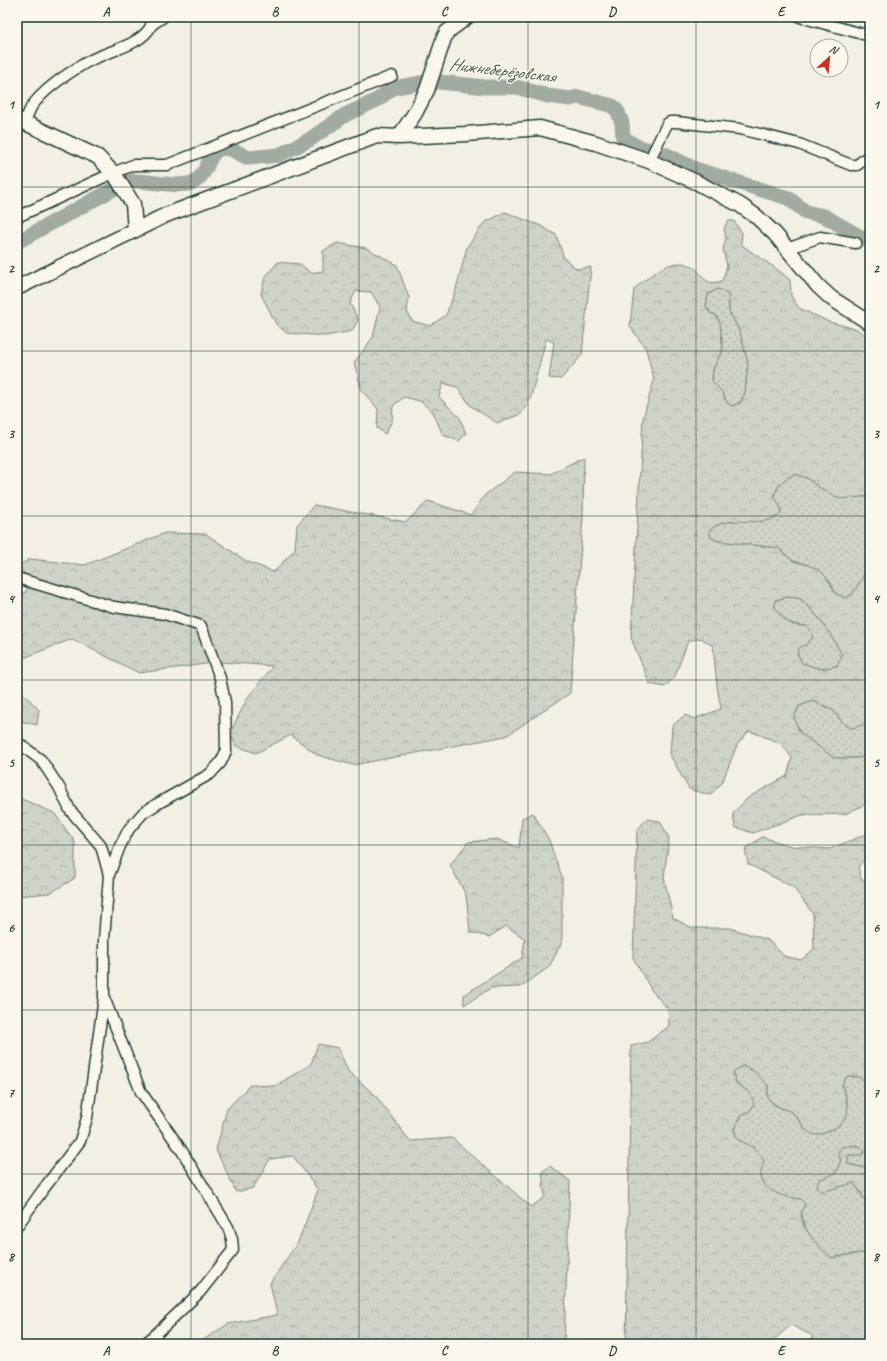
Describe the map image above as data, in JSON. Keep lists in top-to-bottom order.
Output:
{
  "water": ["Нижнеберёзовская"],
  "north": "top right",
  "grid": {
    "columns": [
      "A",
      "B",
      "C",
      "D",
      "E"
    ],
    "rows": [
      "1",
      "2",
      "3",
      "4",
      "5",
      "6",
      "7",
      "8"
    ]
  }
}
